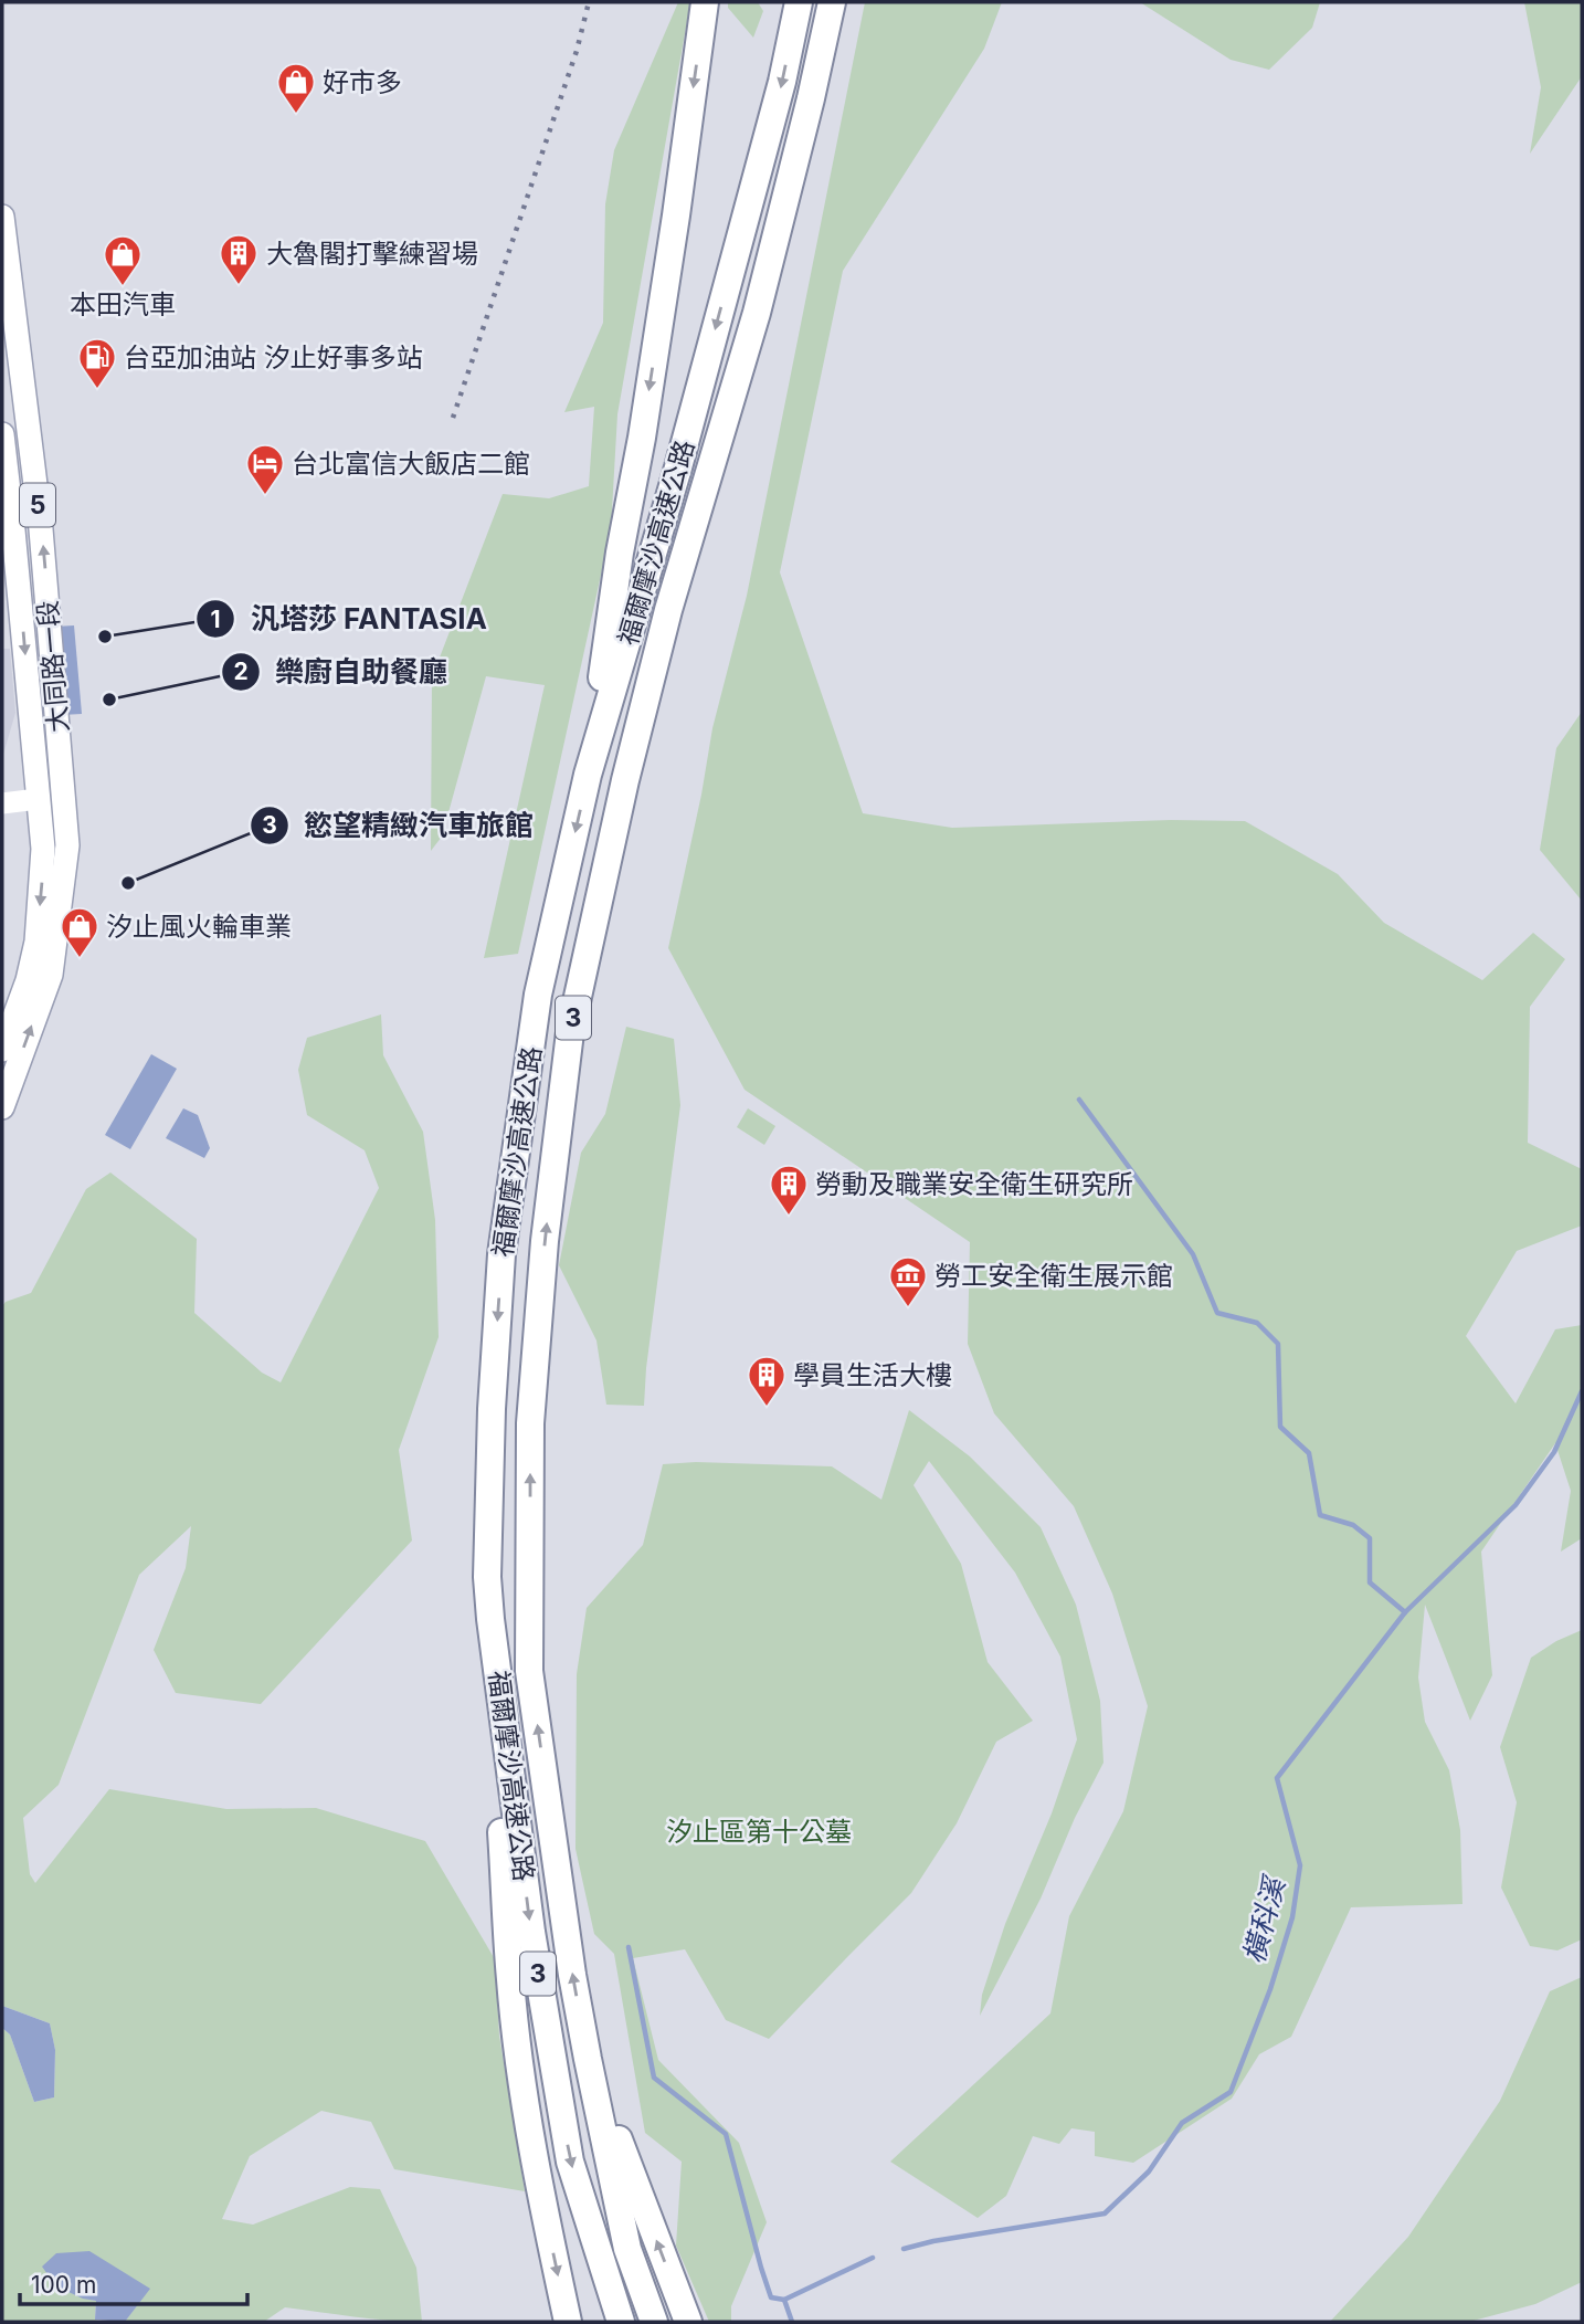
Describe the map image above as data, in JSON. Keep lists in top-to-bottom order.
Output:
{
  "streets": {
    "highway": ["福爾摩沙高速公路", "3"],
    "main road": ["5", "大同路一段"]
  },
  "water": ["橫科溪"],
  "parks": ["汐止區第十公墓"],
  "places": {
    "shop": ["好市多", "本田汽車", "汐止風火輪車業"],
    "building": ["大魯閣打擊練習場", "勞動及職業安全衛生研究所", "學員生活大樓"],
    "fuel station": ["台亞加油站 汐止好事多站"],
    "hotel": ["台北富信大飯店二館"],
    "other": ["汎塔莎 FANTASIA", "樂廚自助餐廳", "慾望精緻汽車旅館"],
    "museum": ["勞工安全衛生展示館"]
  },
  "scale_bar": "100 m"
}
